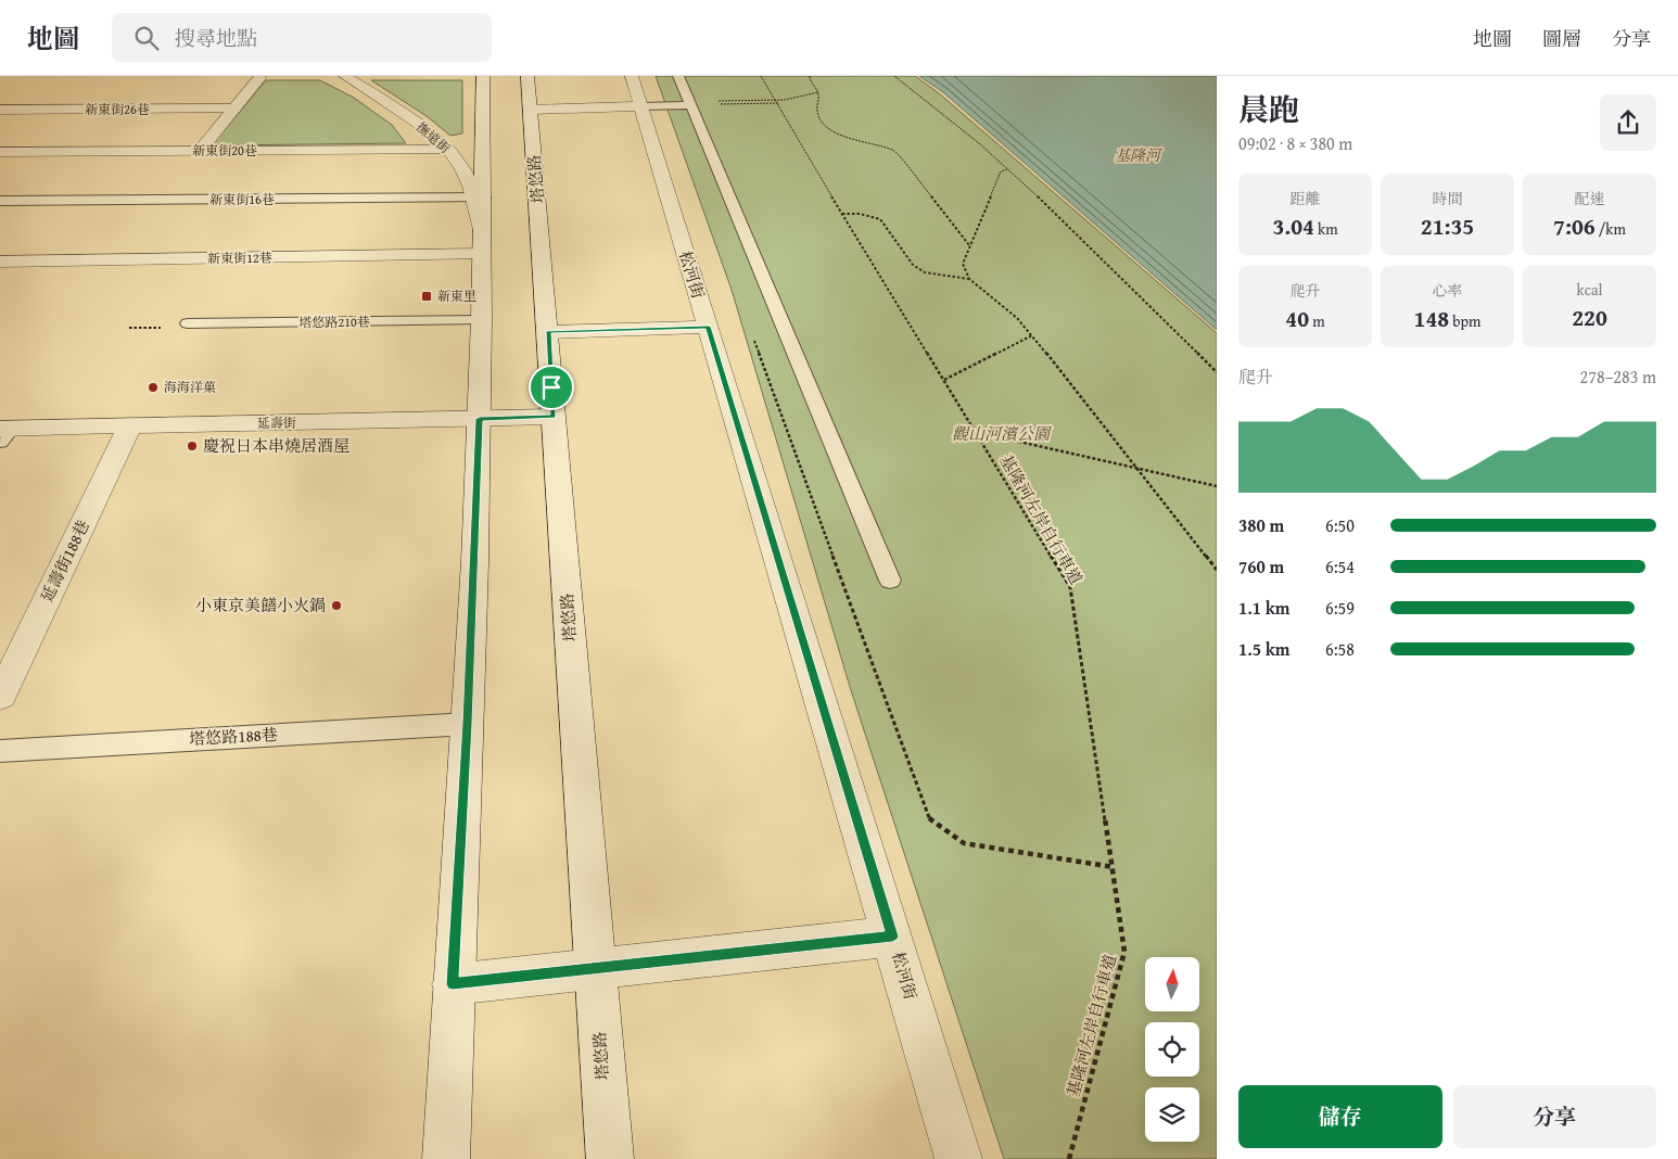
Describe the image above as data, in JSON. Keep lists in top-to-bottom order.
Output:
{
  "streets": {
    "street": [
      "新東街26巷",
      "撫遠街",
      "新東街20巷",
      "塔悠路",
      "新東街12巷",
      "松河街",
      "延壽街",
      "延壽街188巷"
    ],
    "lane": ["新東街16巷", "塔悠路210巷", "塔悠路188巷"],
    "path": ["基隆河左岸自行車道"]
  },
  "crossings": [
    ["撫遠街", "新東街20巷"],
    ["撫遠街", "新東街16巷"],
    ["塔悠路", "延壽街"],
    ["延壽街", "延壽街188巷"]
  ],
  "water": ["基隆河"],
  "parks": ["觀山河濱公園"],
  "places": {
    "transit": ["新東里"],
    "other": ["海海洋菓", "慶祝日本串燒居酒屋", "小東京美饍小火鍋"]
  },
  "north": "top",
  "page": {
    "header": "地圖",
    "search": "搜尋地點",
    "nav": ["地圖", "圖層", "分享"],
    "heading": ["晨跑", "09:02 · 8 × 380 m"],
    "stats": [
      ["距離", "3.04 km"],
      ["時間", "21:35"],
      ["配速", "7:06 /km"],
      ["爬升", "40 m"],
      ["心率", "148 bpm"],
      ["kcal", "220"]
    ],
    "chart": ["爬升", "278–283 m"],
    "list": [
      {
        "name": "380 m",
        "note": "6:50"
      },
      {
        "name": "760 m",
        "note": "6:54"
      },
      {
        "name": "1.1 km",
        "note": "6:59"
      },
      {
        "name": "1.5 km",
        "note": "6:58"
      }
    ],
    "buttons": ["儲存", "分享"]
  }
}
